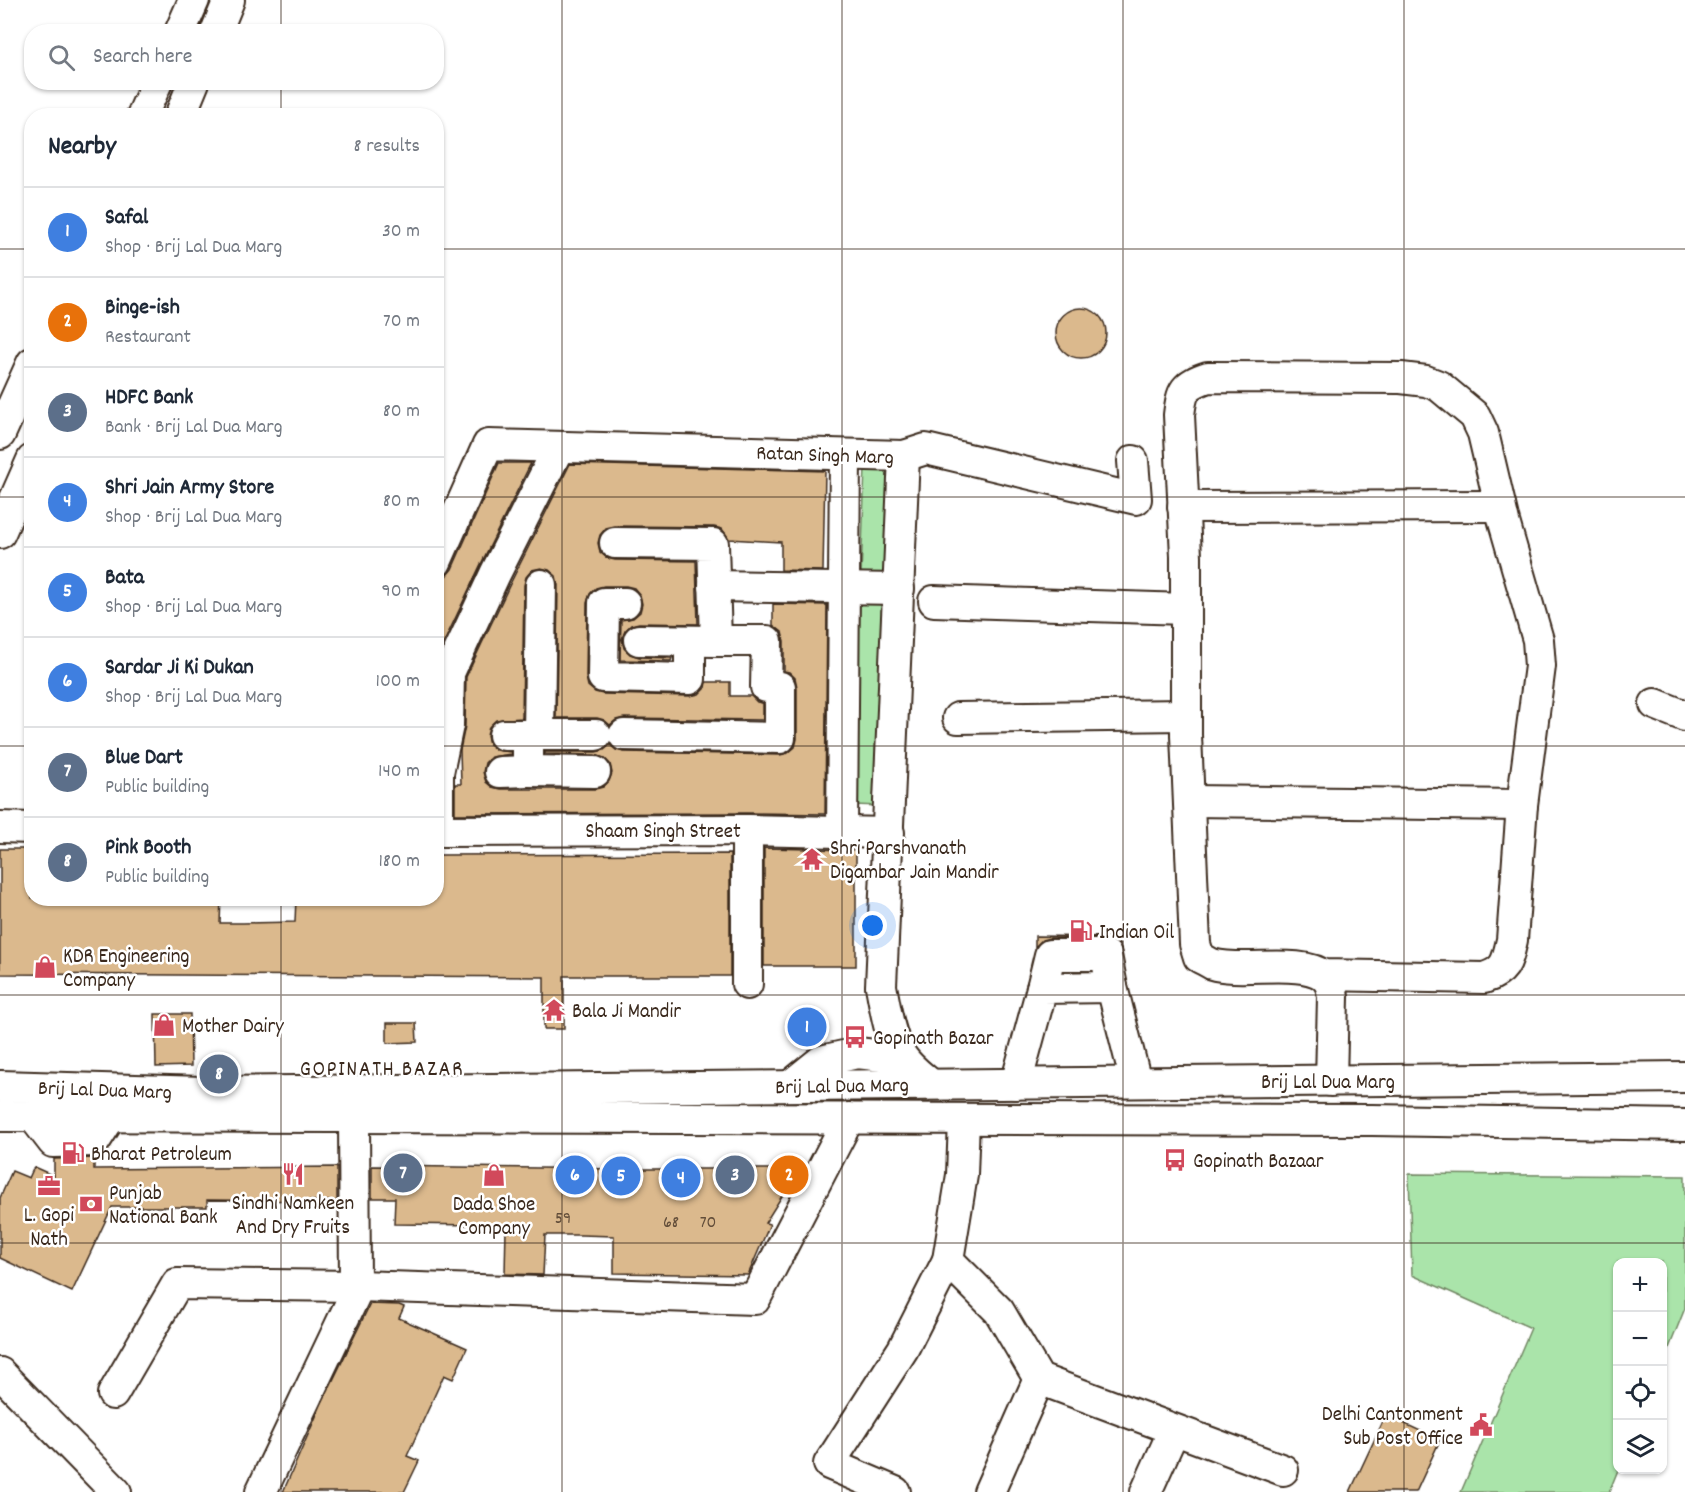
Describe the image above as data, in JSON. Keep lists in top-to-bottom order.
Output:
{
  "streets": {
    "street": ["Ratan Singh Marg", "Shaam Singh Street", "Brij Lal Dua Marg"]
  },
  "crossings": [
    ["Ratan Singh Marg", "Shaam Singh Street"]
  ],
  "districts": ["GOPINATH BAZAR"],
  "places": {
    "temple": ["Shri Parshvanath Digambar Jain Mandir", "Bala Ji Mandir"],
    "fuel station": ["Indian Oil", "Bharat Petroleum"],
    "shop": ["KDR Engineering Company", "Mother Dairy", "Dada Shoe Company"],
    "bus stop": ["Gopinath Bazar", "Gopinath Bazaar"],
    "restaurant": ["Sindhi Namkeen And Dry Fruits"],
    "office": ["L. Gopi Nath"],
    "bank": ["Punjab National Bank"],
    "public building": ["Delhi Cantonment Sub Post Office"]
  },
  "house_numbers": ["59", "68", "70"],
  "page": {
    "search": "Search here",
    "heading": ["Nearby", "8 results"],
    "list": [
      {
        "mark": "1",
        "name": "Safal",
        "note": "Shop · Brij Lal Dua Marg",
        "value": "30 m"
      },
      {
        "mark": "2",
        "name": "Binge-ish",
        "note": "Restaurant",
        "value": "70 m"
      },
      {
        "mark": "3",
        "name": "HDFC Bank",
        "note": "Bank · Brij Lal Dua Marg",
        "value": "80 m"
      },
      {
        "mark": "4",
        "name": "Shri Jain Army Store",
        "note": "Shop · Brij Lal Dua Marg",
        "value": "80 m"
      },
      {
        "mark": "5",
        "name": "Bata",
        "note": "Shop · Brij Lal Dua Marg",
        "value": "90 m"
      },
      {
        "mark": "6",
        "name": "Sardar Ji Ki Dukan",
        "note": "Shop · Brij Lal Dua Marg",
        "value": "100 m"
      },
      {
        "mark": "7",
        "name": "Blue Dart",
        "note": "Public building",
        "value": "140 m"
      },
      {
        "mark": "8",
        "name": "Pink Booth",
        "note": "Public building",
        "value": "180 m"
      }
    ],
    "pins": [
      "1",
      "8",
      "7",
      "2",
      "3",
      "6",
      "5",
      "4"
    ],
    "map_buttons": ["+", "−"]
  }
}
